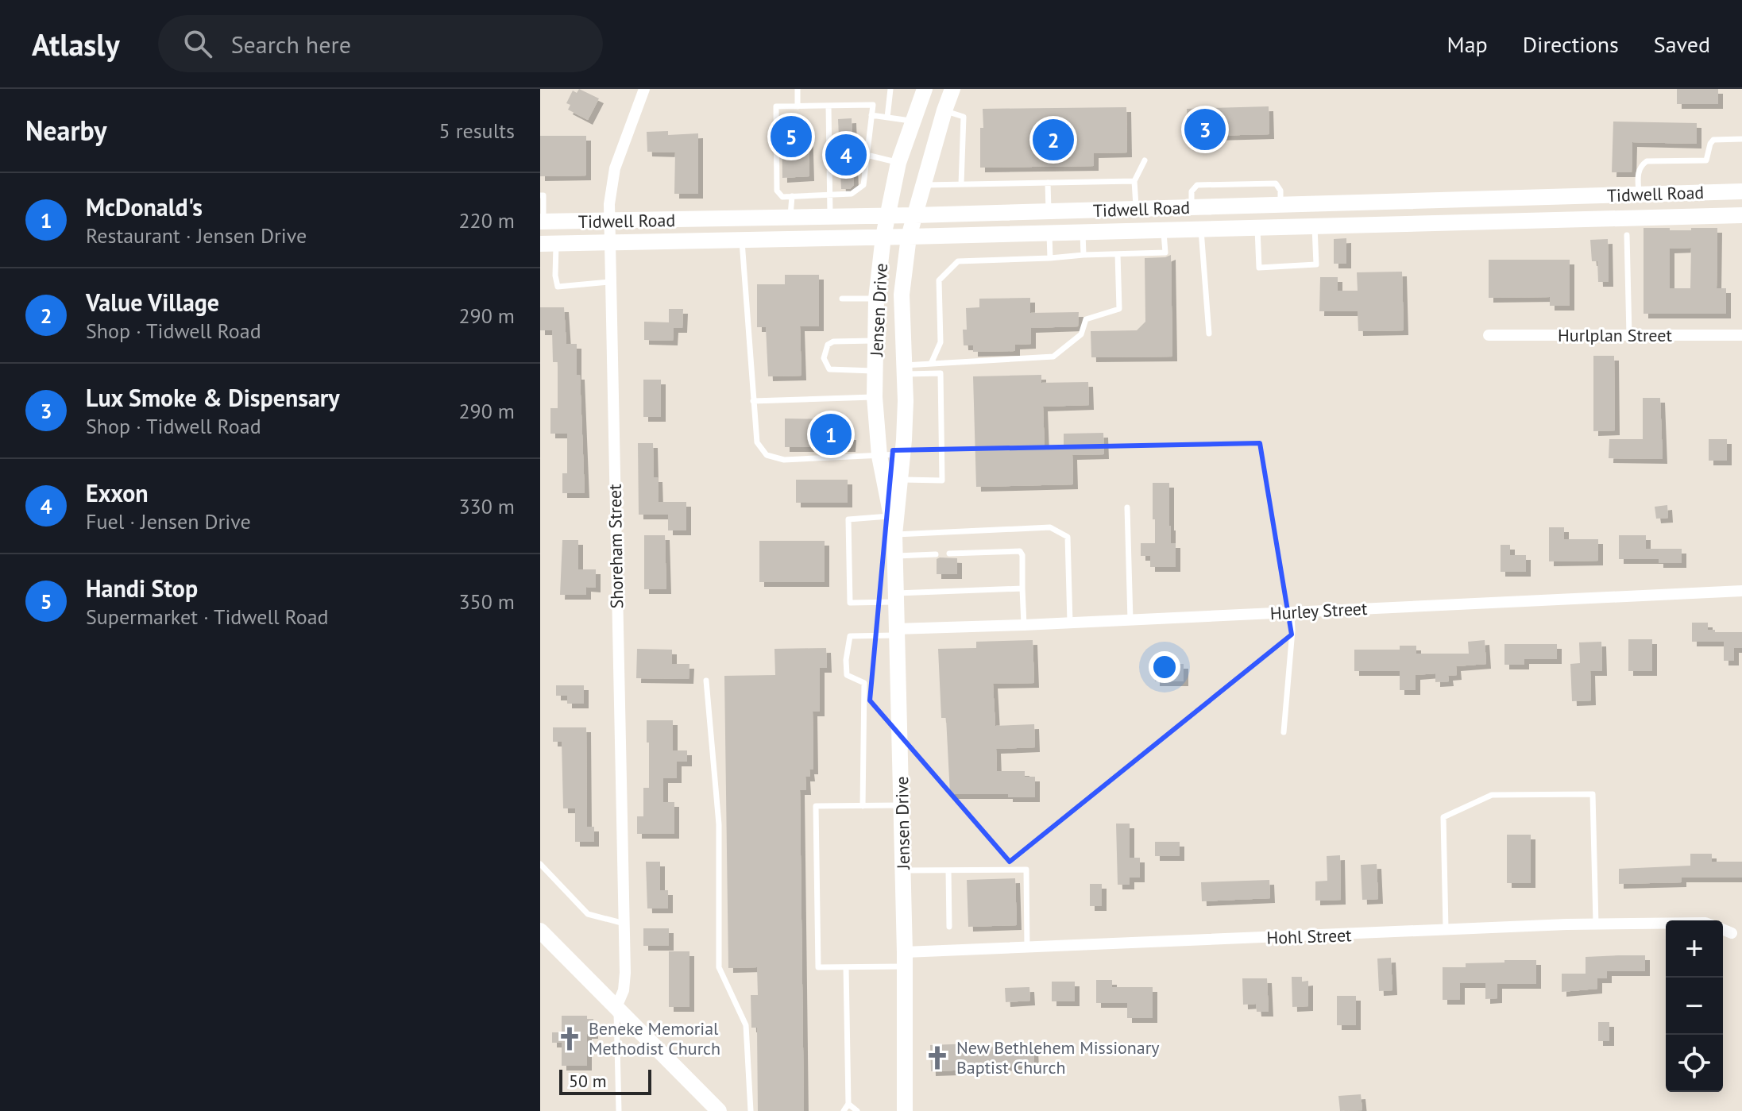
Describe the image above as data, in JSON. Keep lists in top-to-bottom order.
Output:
{
  "streets": {
    "main road": ["Tidwell Road", "Jensen Drive"],
    "street": [
      "Hurlplan Street",
      "Shoreham Street",
      "Hurley Street",
      "Hohl Street"
    ]
  },
  "crossings": [
    ["Tidwell Road", "Jensen Drive"],
    ["Tidwell Road", "Shoreham Street"],
    ["Jensen Drive", "Hurley Street"],
    ["Jensen Drive", "Hohl Street"]
  ],
  "places": {
    "church": ["Beneke Memorial Methodist Church", "New Bethlehem Missionary Baptist Church"]
  },
  "scale_bar": "50 m",
  "page": {
    "header": "Atlasly",
    "search": "Search here",
    "nav": ["Map", "Directions", "Saved"],
    "heading": ["Nearby", "5 results"],
    "pins": [
      "3",
      "5",
      "2",
      "4",
      "1"
    ],
    "list": [
      {
        "mark": "1",
        "name": "McDonald's",
        "note": "Restaurant · Jensen Drive",
        "value": "220 m"
      },
      {
        "mark": "2",
        "name": "Value Village",
        "note": "Shop · Tidwell Road",
        "value": "290 m"
      },
      {
        "mark": "3",
        "name": "Lux Smoke & Dispensary",
        "note": "Shop · Tidwell Road",
        "value": "290 m"
      },
      {
        "mark": "4",
        "name": "Exxon",
        "note": "Fuel · Jensen Drive",
        "value": "330 m"
      },
      {
        "mark": "5",
        "name": "Handi Stop",
        "note": "Supermarket · Tidwell Road",
        "value": "350 m"
      }
    ],
    "map_buttons": ["+", "−"],
    "scale": "50 m"
  }
}
